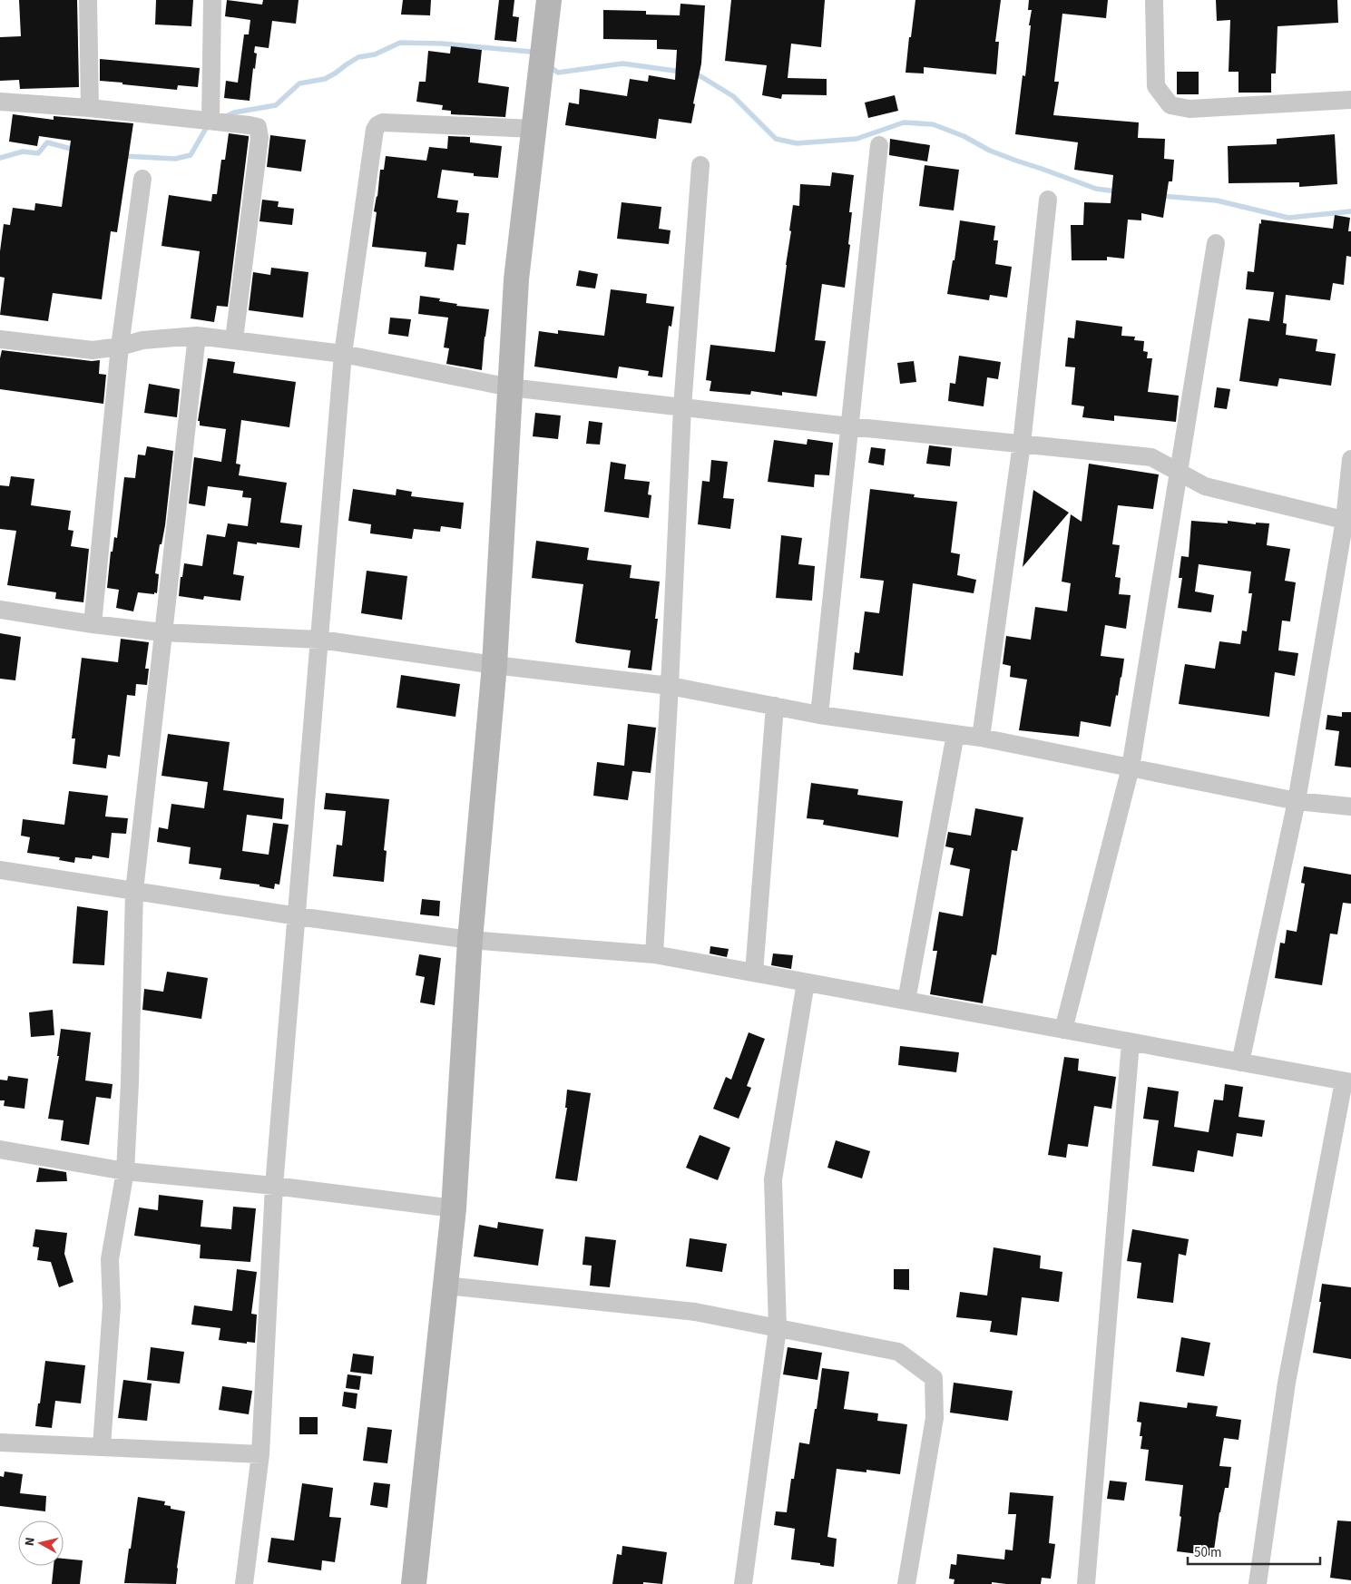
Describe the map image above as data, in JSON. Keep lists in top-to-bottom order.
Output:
{
  "scale_bar": "50 m",
  "north": "left"
}
